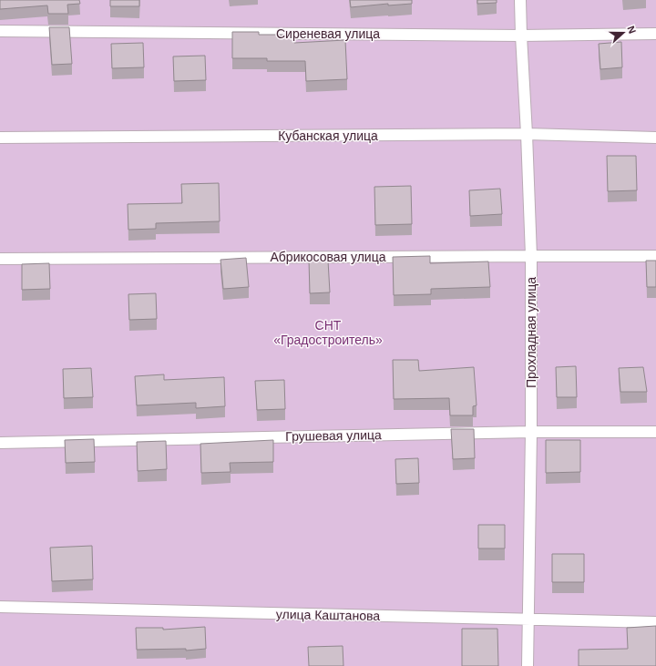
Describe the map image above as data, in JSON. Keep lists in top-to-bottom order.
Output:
{
  "streets": {
    "street": [
      "Сиреневая улица",
      "Кубанская улица",
      "Абрикосовая улица",
      "Прохладная улица",
      "Грушевая улица",
      "улица Каштанова"
    ]
  },
  "crossings": [
    ["Сиреневая улица", "Прохладная улица"],
    ["Кубанская улица", "Прохладная улица"],
    ["Абрикосовая улица", "Прохладная улица"],
    ["Прохладная улица", "Грушевая улица"],
    ["Прохладная улица", "улица Каштанова"]
  ],
  "parks": ["СНТ «Градостроитель»"],
  "north": "right"
}
